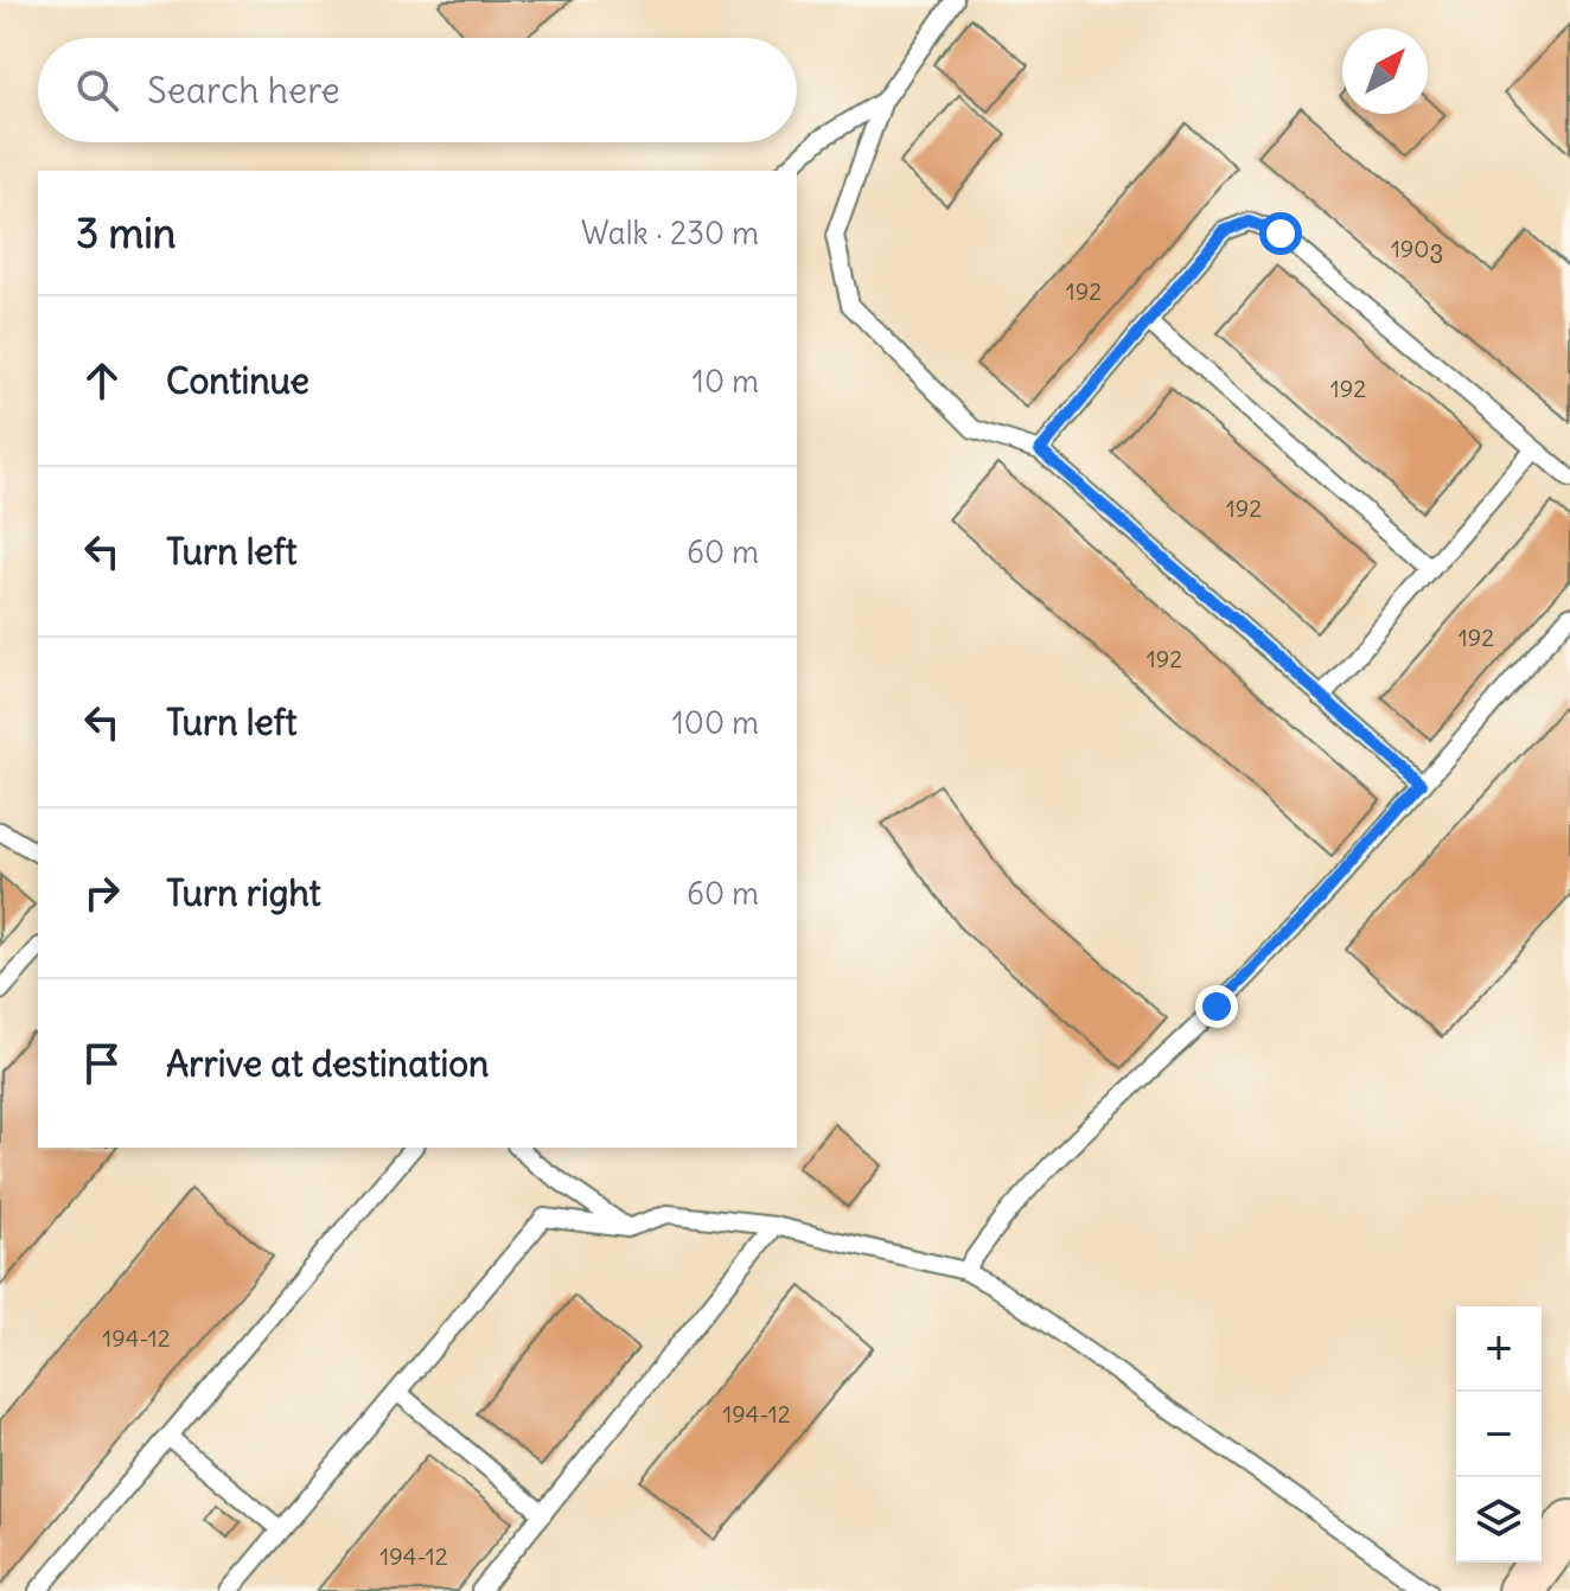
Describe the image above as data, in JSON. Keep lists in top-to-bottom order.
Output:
{
  "house_numbers": [
    "190ვ",
    "192",
    "192",
    "192",
    "192",
    "192",
    "194-12",
    "194-12",
    "194-12"
  ],
  "north": "top right",
  "page": {
    "search": "Search here",
    "heading": ["3 min", "Walk · 230 m"],
    "list": [
      ["Continue", "10 m"],
      ["Turn left", "60 m"],
      ["Turn left", "100 m"],
      ["Turn right", "60 m"],
      "Arrive at destination"
    ],
    "map_buttons": ["+", "−"]
  }
}
